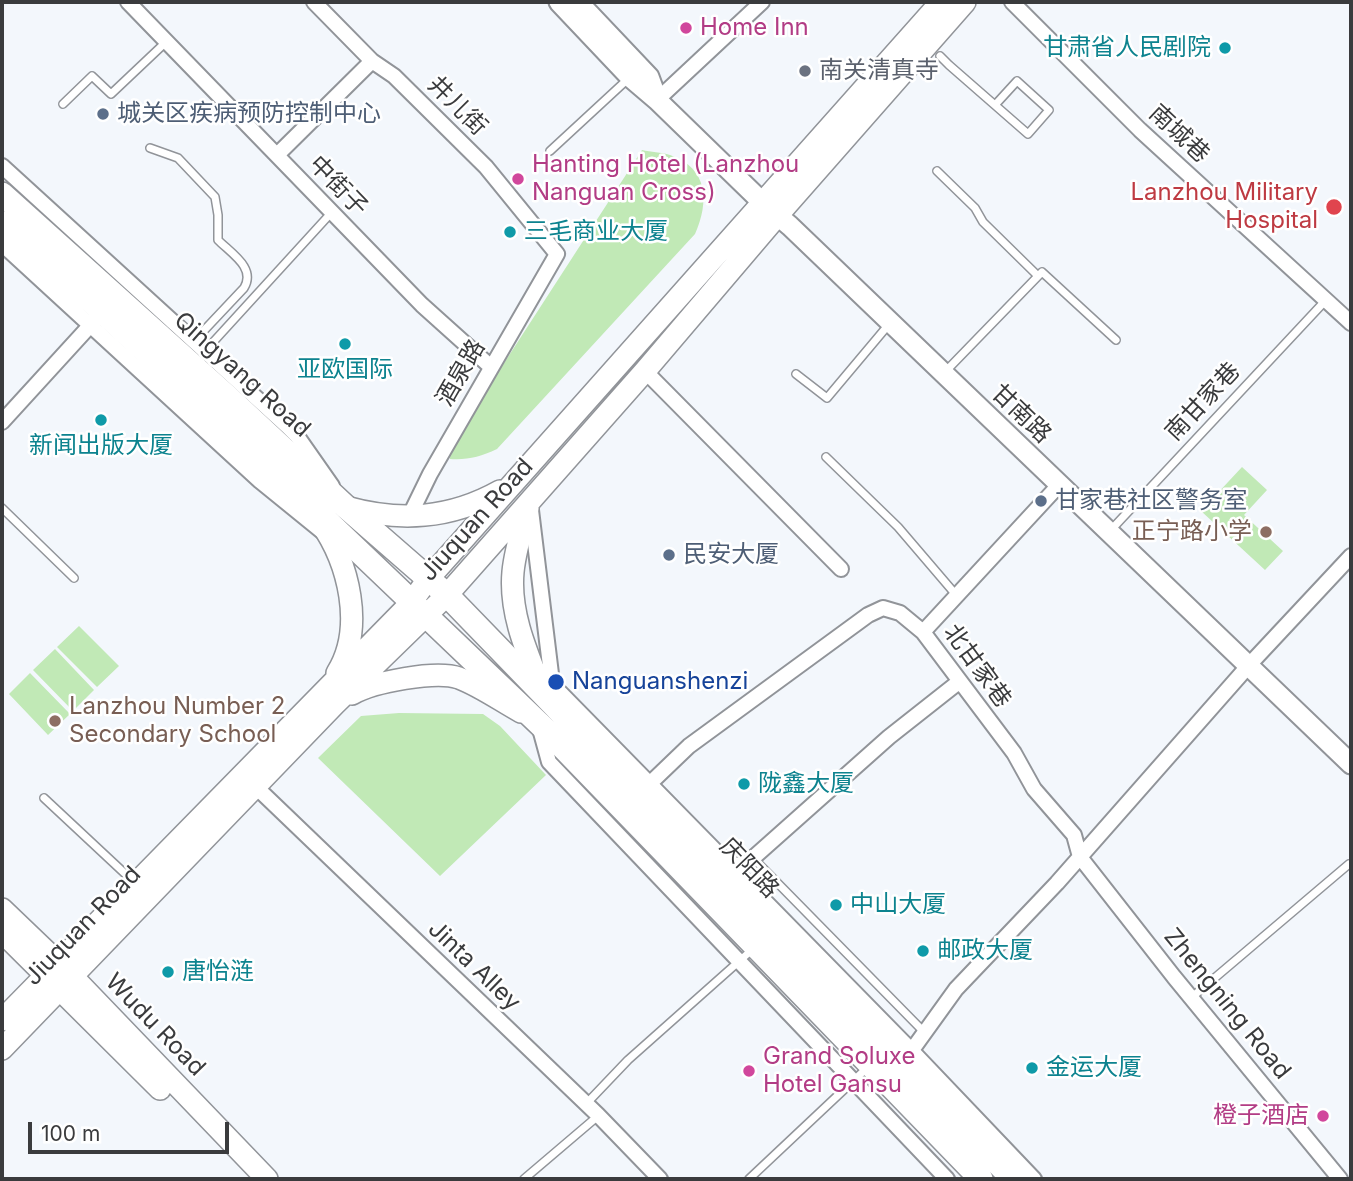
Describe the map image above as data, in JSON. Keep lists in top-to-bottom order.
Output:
{
  "streets": {
    "main road": [
      "Qingyang Road",
      "Jiuquan Road",
      "庆阳路",
      "Wudu Road"
    ],
    "street": [
      "井儿街",
      "南城巷",
      "中街子",
      "酒泉路",
      "甘南路",
      "北甘家巷",
      "Jinta Alley",
      "Zhengning Road"
    ],
    "lane": ["南甘家巷"]
  },
  "crossings": [
    ["井儿街", "酒泉路"],
    ["南城巷", "南甘家巷"],
    ["中街子", "酒泉路"],
    ["Qingyang Road", "Jiuquan Road"],
    ["Qingyang Road", "庆阳路"],
    ["南甘家巷", "甘南路"],
    ["甘南路", "Jiuquan Road"],
    ["甘南路", "北甘家巷"],
    ["Jiuquan Road", "庆阳路"],
    ["Jiuquan Road", "Jinta Alley"],
    ["Jiuquan Road", "Wudu Road"],
    ["北甘家巷", "Zhengning Road"]
  ],
  "places": [
    "Home Inn",
    "甘肃省人民剧院",
    "南关清真寺",
    "城关区疾病预防控制中心",
    "Hanting Hotel (Lanzhou Nanguan Cross)",
    "Lanzhou Military Hospital",
    "三毛商业大厦",
    "亚欧国际",
    "新闻出版大厦",
    "甘家巷社区警务室",
    "正宁路小学",
    "民安大厦",
    "Nanguanshenzi",
    "Lanzhou Number 2 Secondary School",
    "陇鑫大厦",
    "中山大厦",
    "邮政大厦",
    "唐怡涟",
    "金运大厦",
    "Grand Soluxe Hotel Gansu",
    "橙子酒店"
  ],
  "scale_bar": "100 m"
}
